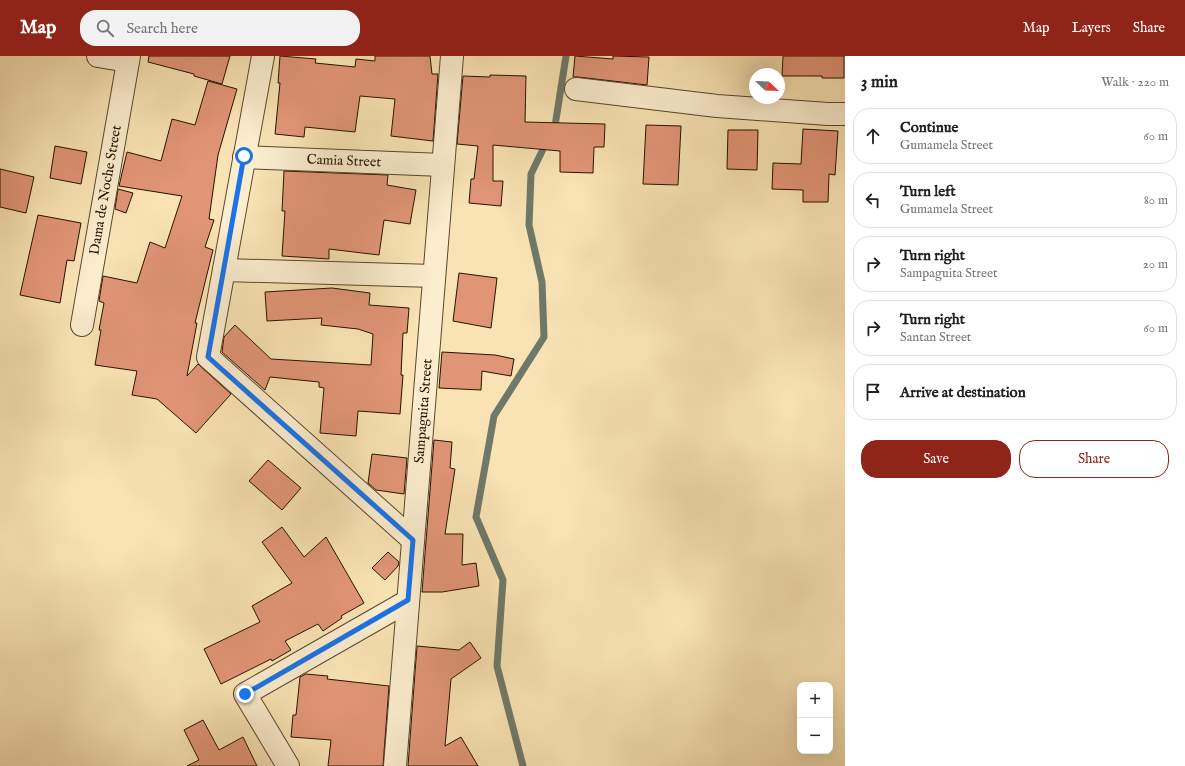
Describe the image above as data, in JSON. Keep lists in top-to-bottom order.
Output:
{
  "streets": {
    "street": ["Camia Street", "Dama de Noche Street", "Sampaguita Street"]
  },
  "crossings": [
    ["Camia Street", "Sampaguita Street"]
  ],
  "north": "bottom right",
  "page": {
    "header": "Map",
    "search": "Search here",
    "nav": ["Map", "Layers", "Share"],
    "heading": ["3 min", "Walk · 220 m"],
    "list": [
      ["Continue", "Gumamela Street", "60 m"],
      ["Turn left", "Gumamela Street", "80 m"],
      ["Turn right", "Sampaguita Street", "20 m"],
      ["Turn right", "Santan Street", "60 m"],
      "Arrive at destination"
    ],
    "buttons": ["Save", "Share"],
    "map_buttons": ["+", "−"]
  }
}
